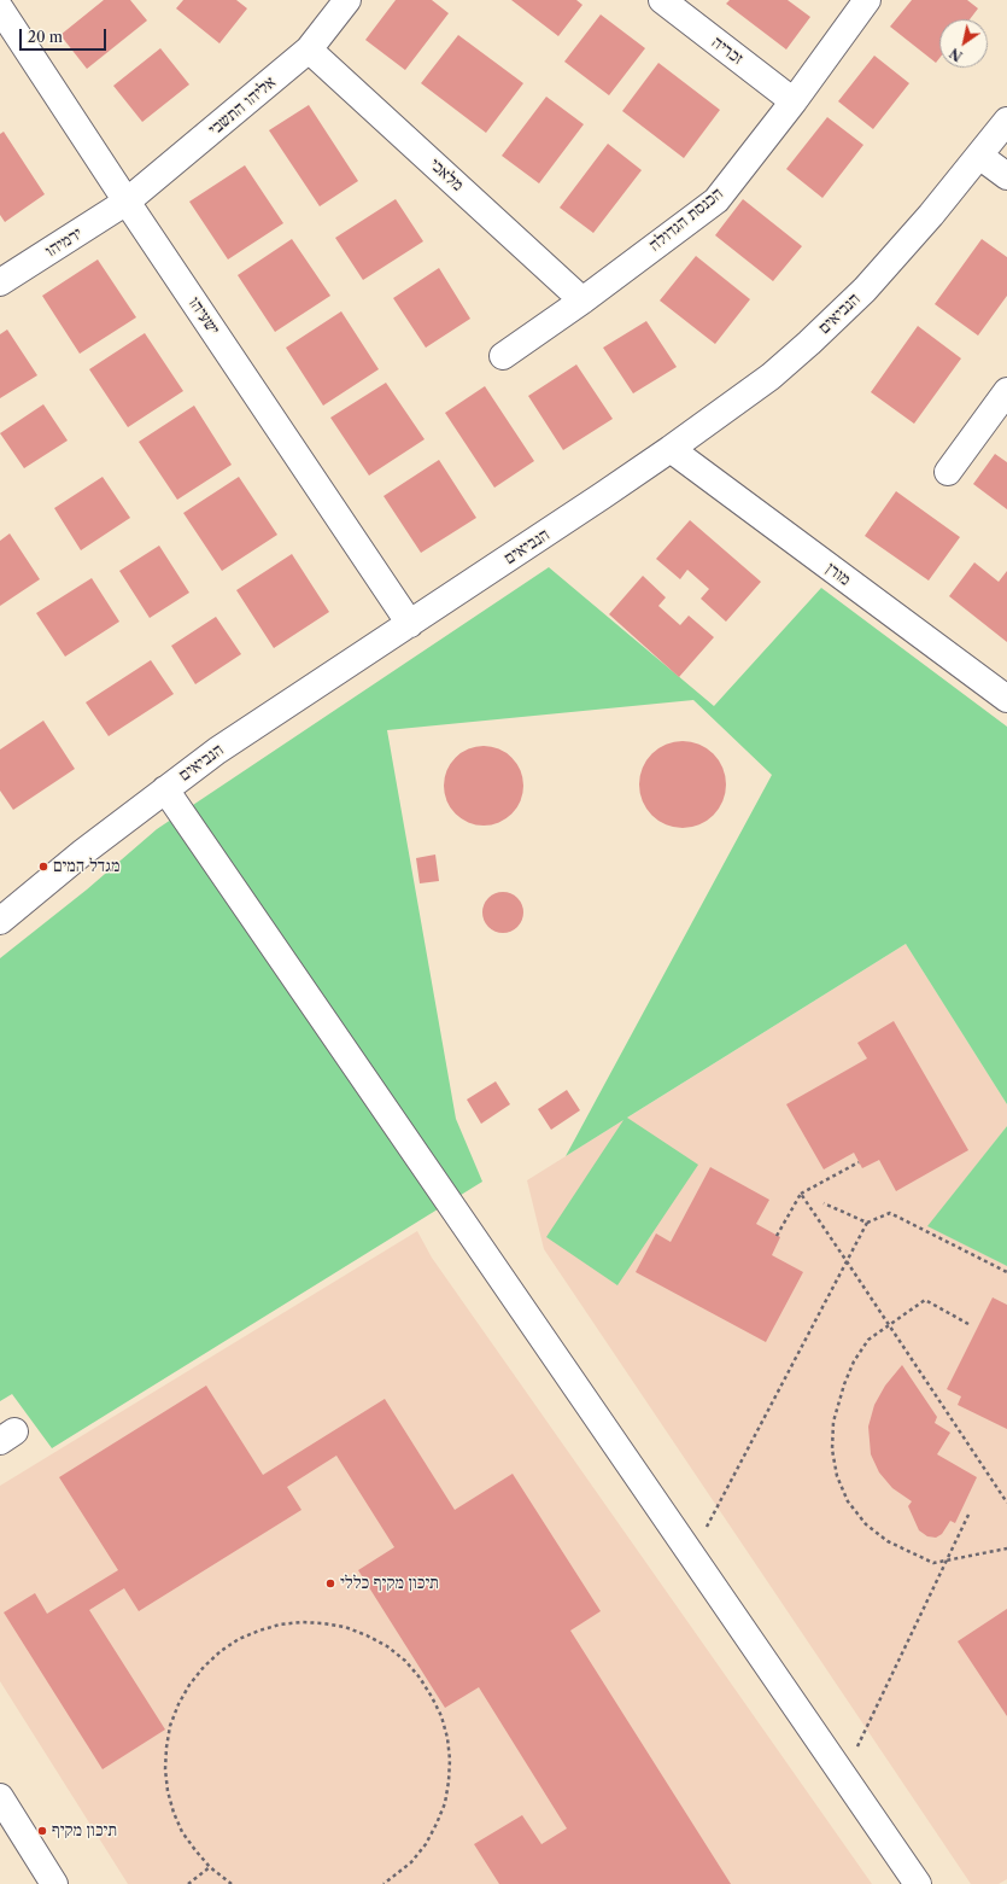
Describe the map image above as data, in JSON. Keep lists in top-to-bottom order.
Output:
{
  "streets": {
    "street": [
      "זכריה",
      "אליהו התשבי",
      "מלאכי",
      "הכנסת הגדולה",
      "ירמיהו",
      "הנביאים",
      "ישעיהו",
      "מורן"
    ]
  },
  "crossings": [
    ["זכריה", "הכנסת הגדולה"],
    ["אליהו התשבי", "מלאכי"],
    ["אליהו התשבי", "ירמיהו"],
    ["אליהו התשבי", "ישעיהו"],
    ["מלאכי", "הכנסת הגדולה"],
    ["ירמיהו", "ישעיהו"],
    ["הנביאים", "ישעיהו"],
    ["הנביאים", "מורן"]
  ],
  "places": ["מגדל המים", "תיכון מקיף כללי", "תיכון מקיף"],
  "scale_bar": "20 m",
  "north": "bottom left"
}
